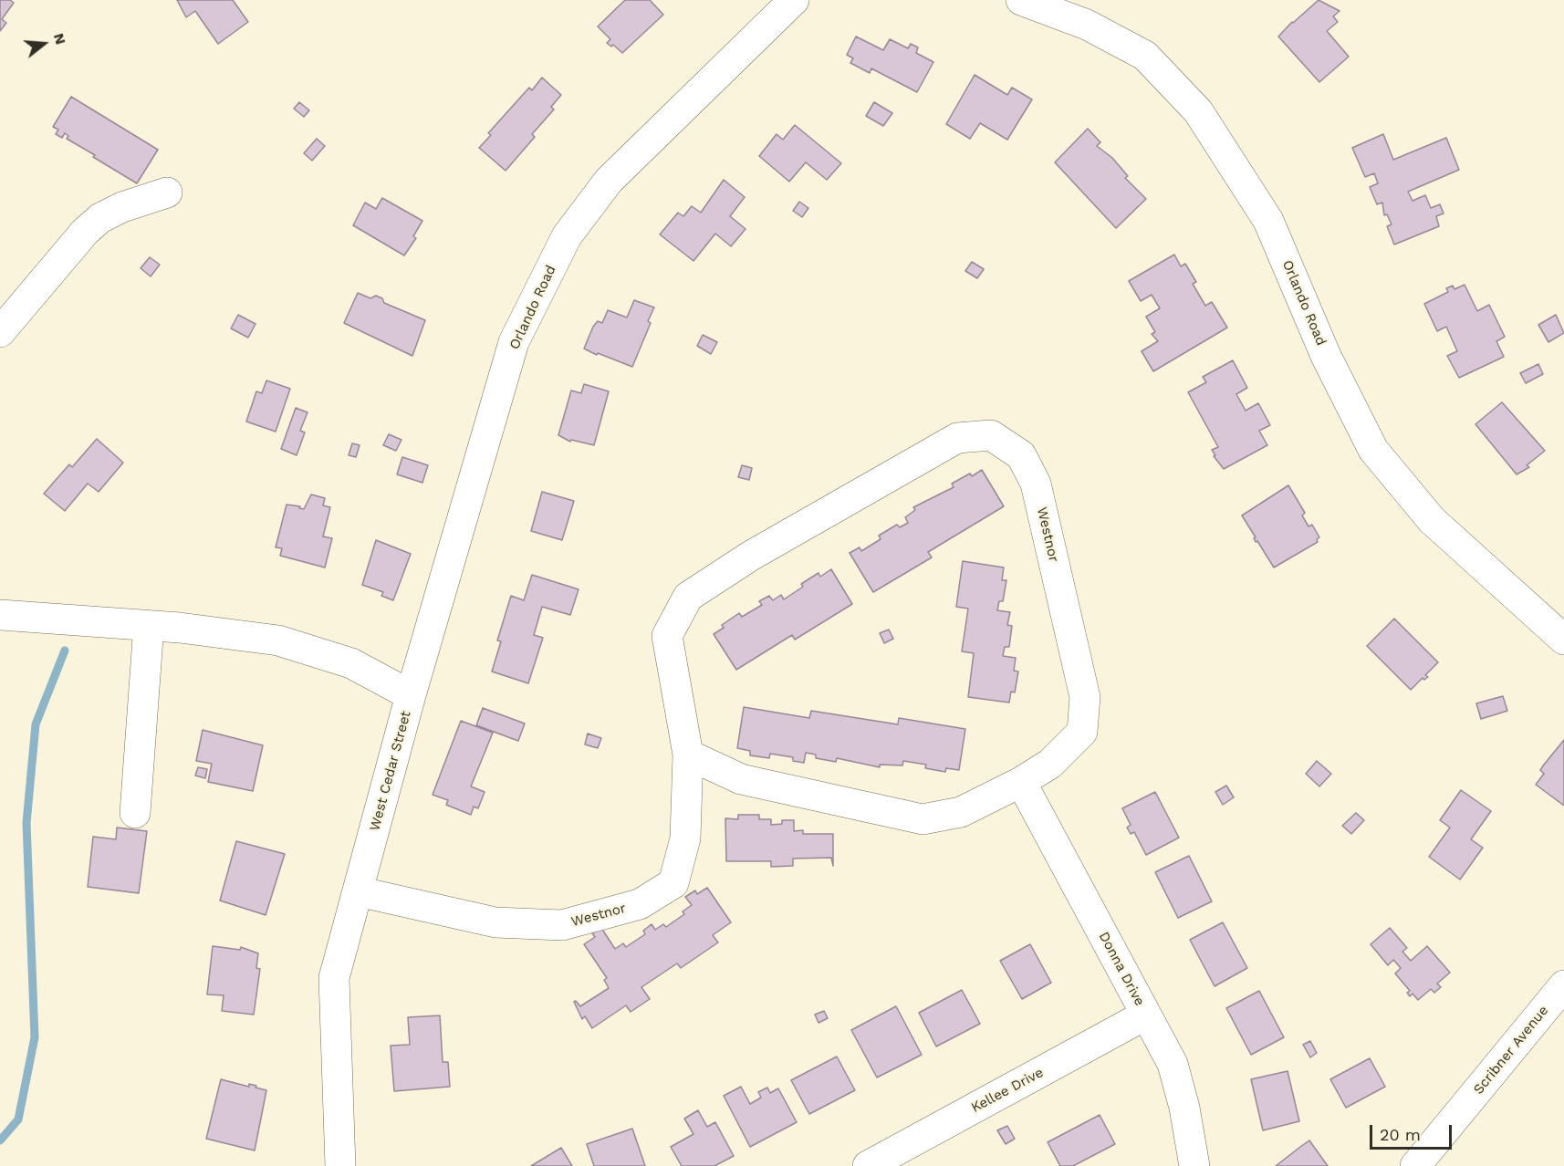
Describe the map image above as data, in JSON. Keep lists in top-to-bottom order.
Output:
{
  "streets": {
    "street": [
      "Orlando Road",
      "Westnor",
      "West Cedar Street",
      "Donna Drive",
      "Scribner Avenue",
      "Kellee Drive"
    ]
  },
  "crossings": [
    ["Orlando Road", "West Cedar Street"],
    ["Westnor", "West Cedar Street"],
    ["Westnor", "Donna Drive"],
    ["Donna Drive", "Kellee Drive"]
  ],
  "scale_bar": "20 m",
  "north": "right"
}
